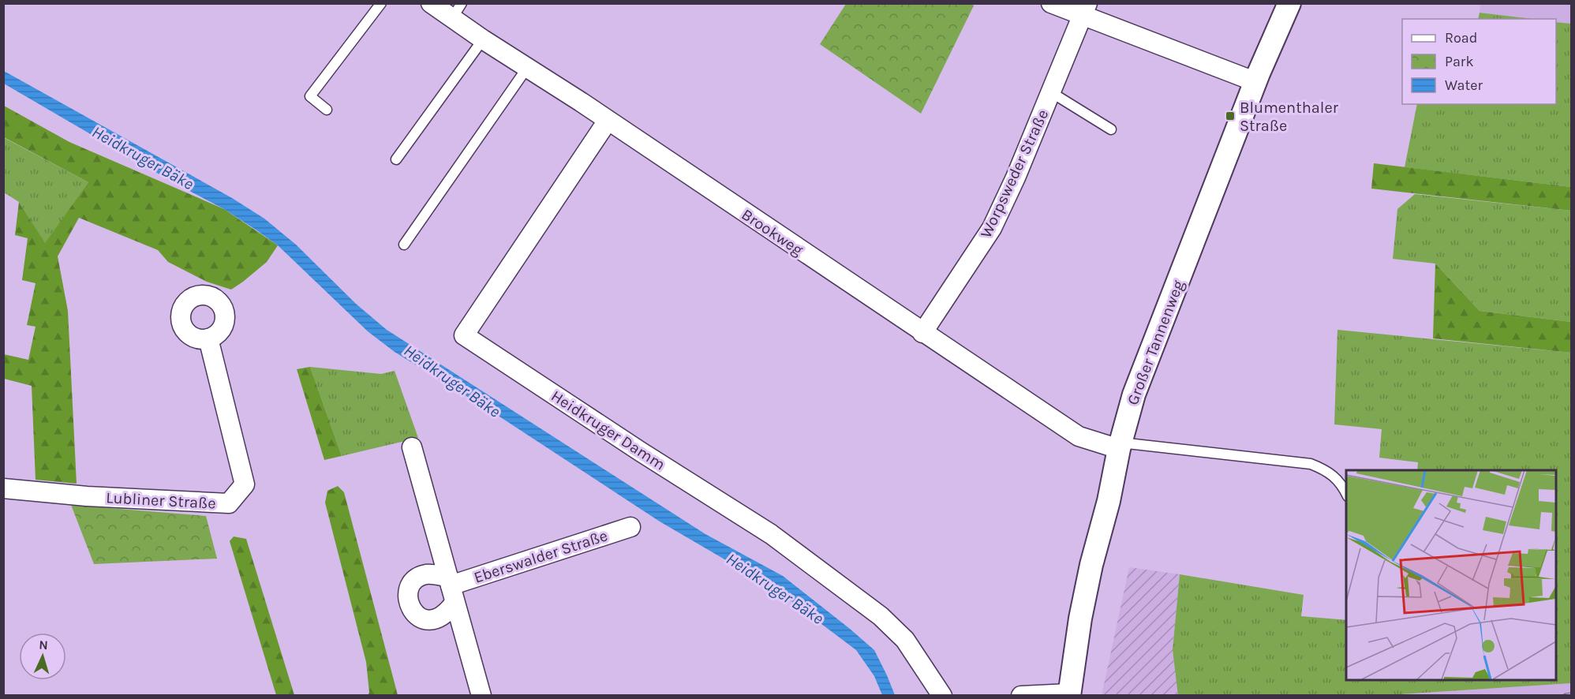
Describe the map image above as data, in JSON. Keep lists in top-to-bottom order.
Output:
{
  "streets": {
    "street": [
      "Worpsweder Straße",
      "Brookweg",
      "Großer Tannenweg",
      "Heidkruger Damm",
      "Lubliner Straße",
      "Eberswalder Straße"
    ]
  },
  "crossings": [
    ["Worpsweder Straße", "Brookweg"],
    ["Brookweg", "Großer Tannenweg"],
    ["Brookweg", "Heidkruger Damm"]
  ],
  "water": ["Heidkruger Bäke"],
  "places": {
    "transit": ["Blumenthaler Straße"]
  },
  "legend": ["Road", "Park", "Water"],
  "north": "top"
}
